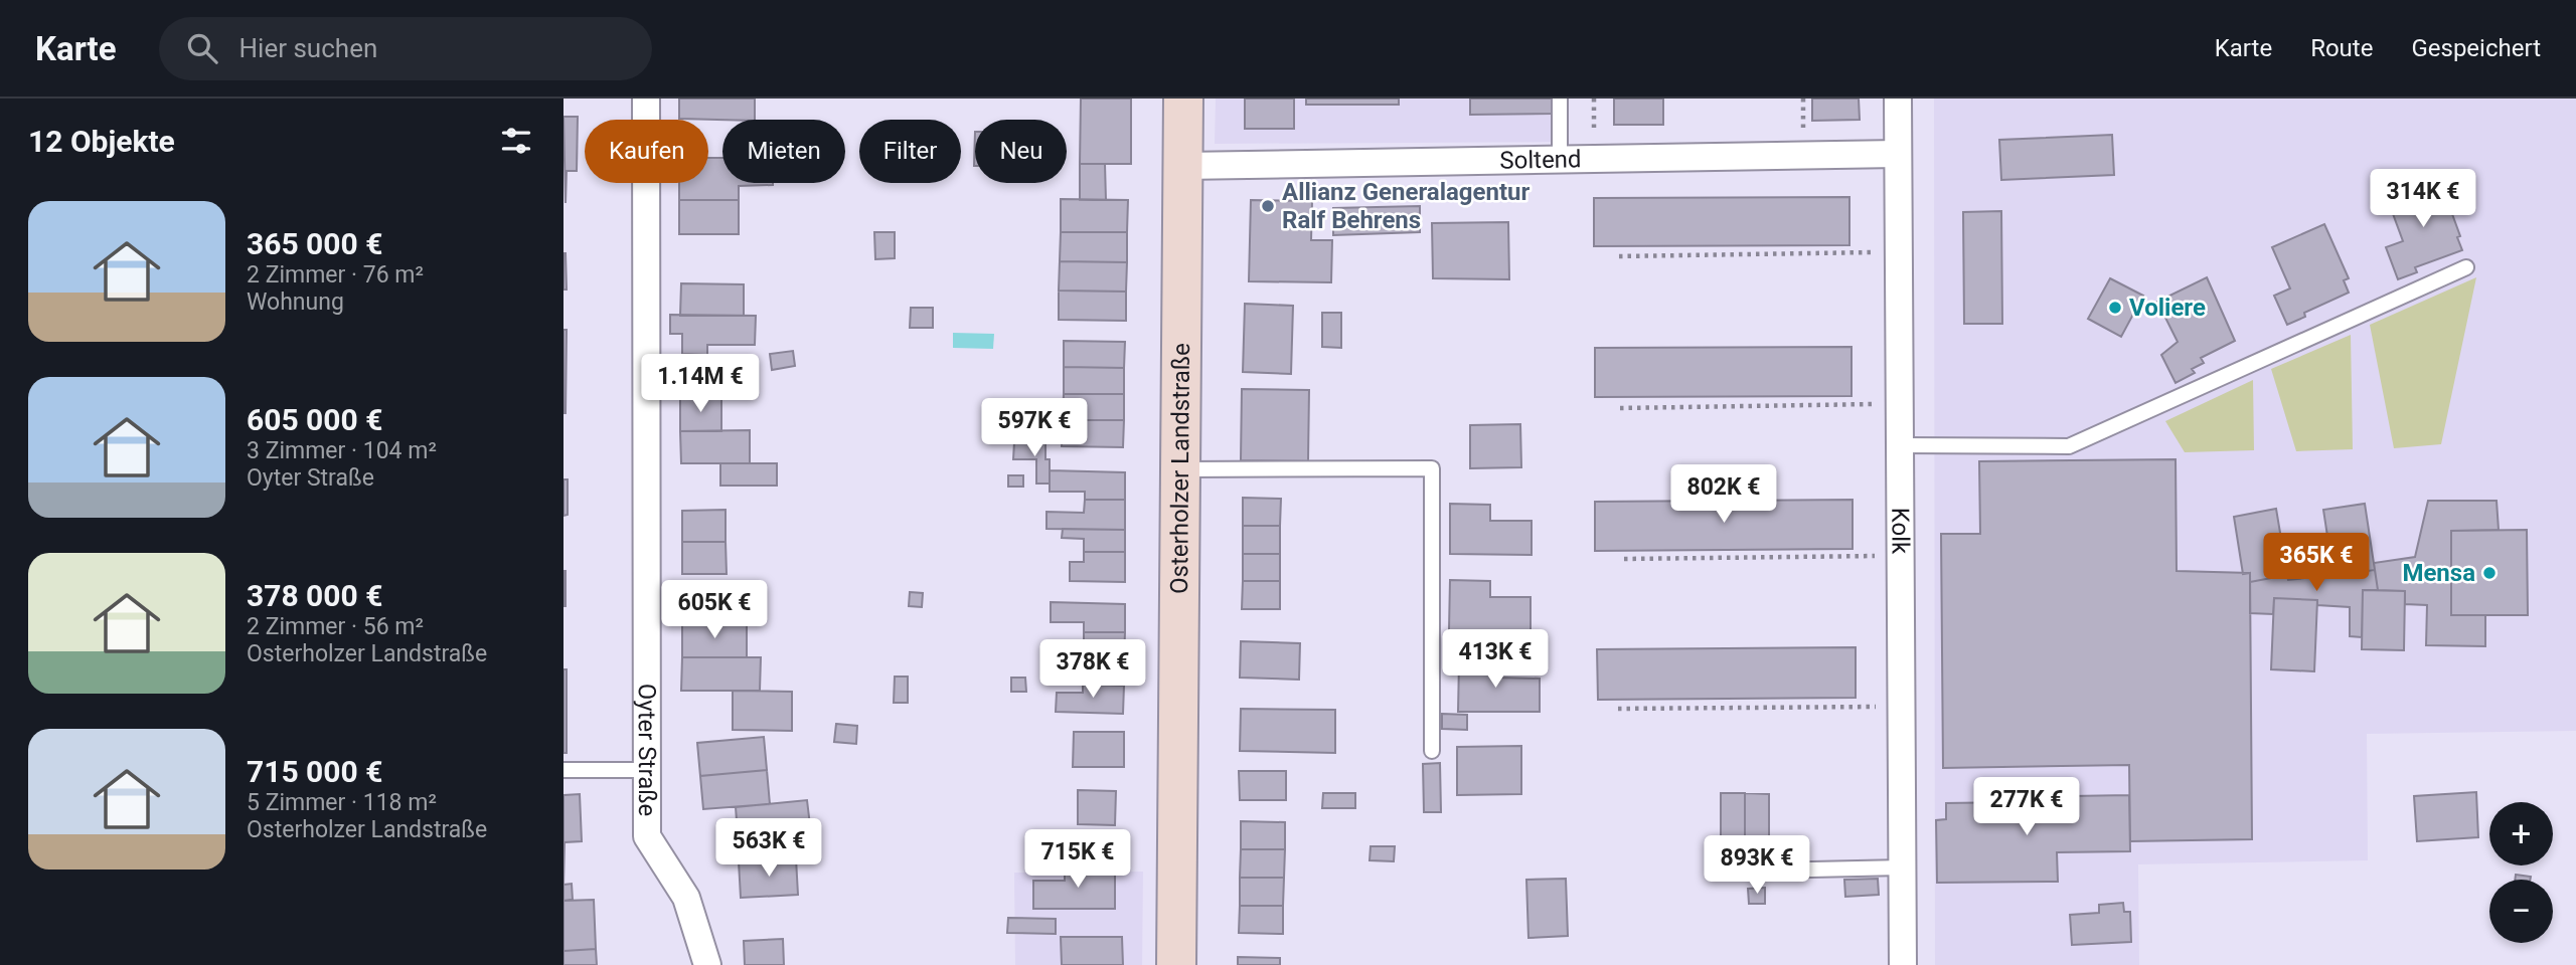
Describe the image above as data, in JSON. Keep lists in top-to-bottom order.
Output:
{
  "streets": {
    "main road": ["Osterholzer Landstraße"],
    "street": ["Soltend", "Kolk", "Oyter Straße"]
  },
  "crossings": [
    ["Soltend", "Osterholzer Landstraße"],
    ["Soltend", "Kolk"]
  ],
  "places": ["Allianz Generalagentur Ralf Behrens", "Voliere", "Mensa"],
  "page": {
    "header": "Karte",
    "search": "Hier suchen",
    "nav": ["Karte", "Route", "Gespeichert"],
    "heading": "12 Objekte",
    "chip": [
      "Kaufen",
      "Mieten",
      "Filter",
      "Neu"
    ],
    "price": [
      "314K €",
      "1.14M €",
      "597K €",
      "802K €",
      "365K €",
      "605K €",
      "413K €",
      "378K €",
      "277K €",
      "563K €",
      "715K €",
      "893K €"
    ],
    "list": [
      {
        "name": "365 000 €",
        "note": "2 Zimmer · 76 m² · Wohnung"
      },
      {
        "name": "605 000 €",
        "note": "3 Zimmer · 104 m² · Oyter Straße"
      },
      {
        "name": "378 000 €",
        "note": "2 Zimmer · 56 m² · Osterholzer Landstraße"
      },
      {
        "name": "715 000 €",
        "note": "5 Zimmer · 118 m² · Osterholzer Landstraße"
      }
    ],
    "map_buttons": ["+", "−"]
  }
}
